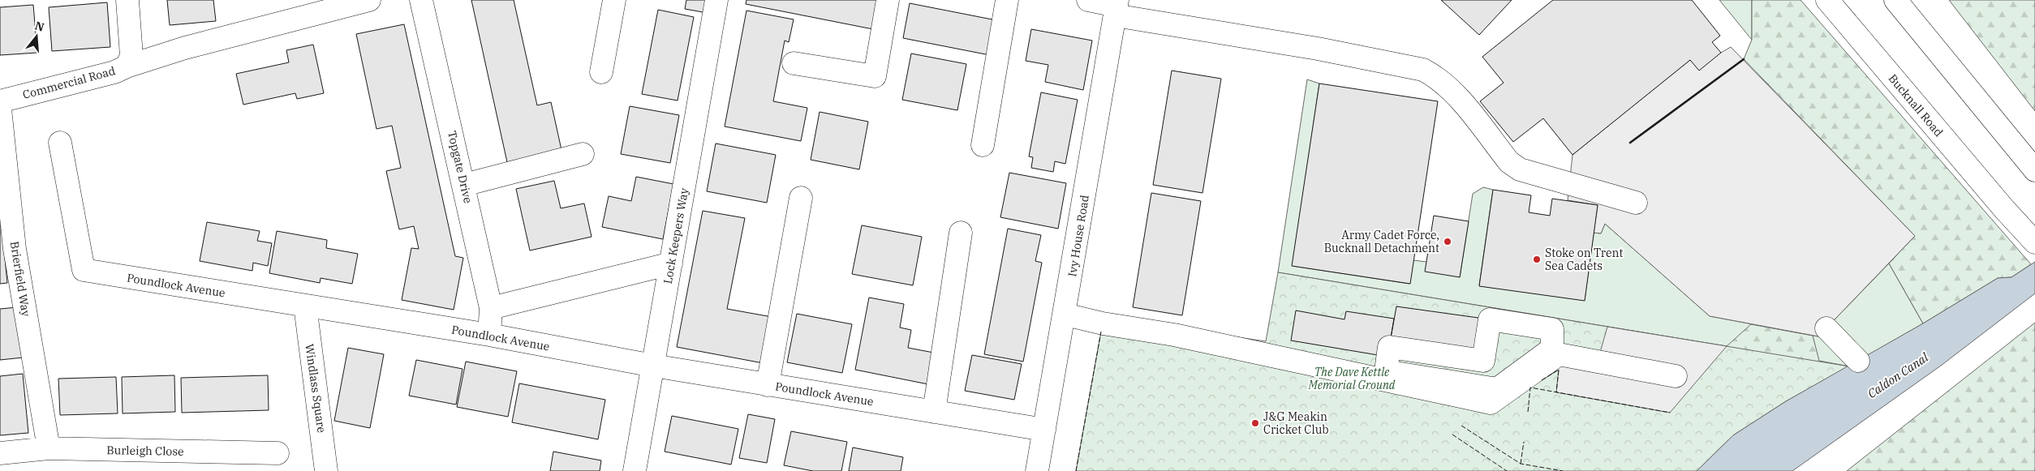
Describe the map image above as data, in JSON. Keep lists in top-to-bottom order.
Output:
{
  "streets": {
    "street": [
      "Commercial Road",
      "Bucknall Road",
      "Topgate Drive",
      "Lock Keepers Way",
      "Ivy House Road",
      "Brierfield Way",
      "Poundlock Avenue",
      "Windlass Square",
      "Burleigh Close"
    ]
  },
  "crossings": [
    ["Topgate Drive", "Poundlock Avenue"],
    ["Lock Keepers Way", "Poundlock Avenue"],
    ["Ivy House Road", "Poundlock Avenue"],
    ["Brierfield Way", "Burleigh Close"],
    ["Poundlock Avenue", "Windlass Square"]
  ],
  "water": ["Caldon Canal"],
  "parks": ["The Dave Kettle Memorial Ground"],
  "places": ["Army Cadet Force, Bucknall Detachment", "Stoke on Trent Sea Cadets", "J&G Meakin Cricket Club"],
  "north": "top"
}
